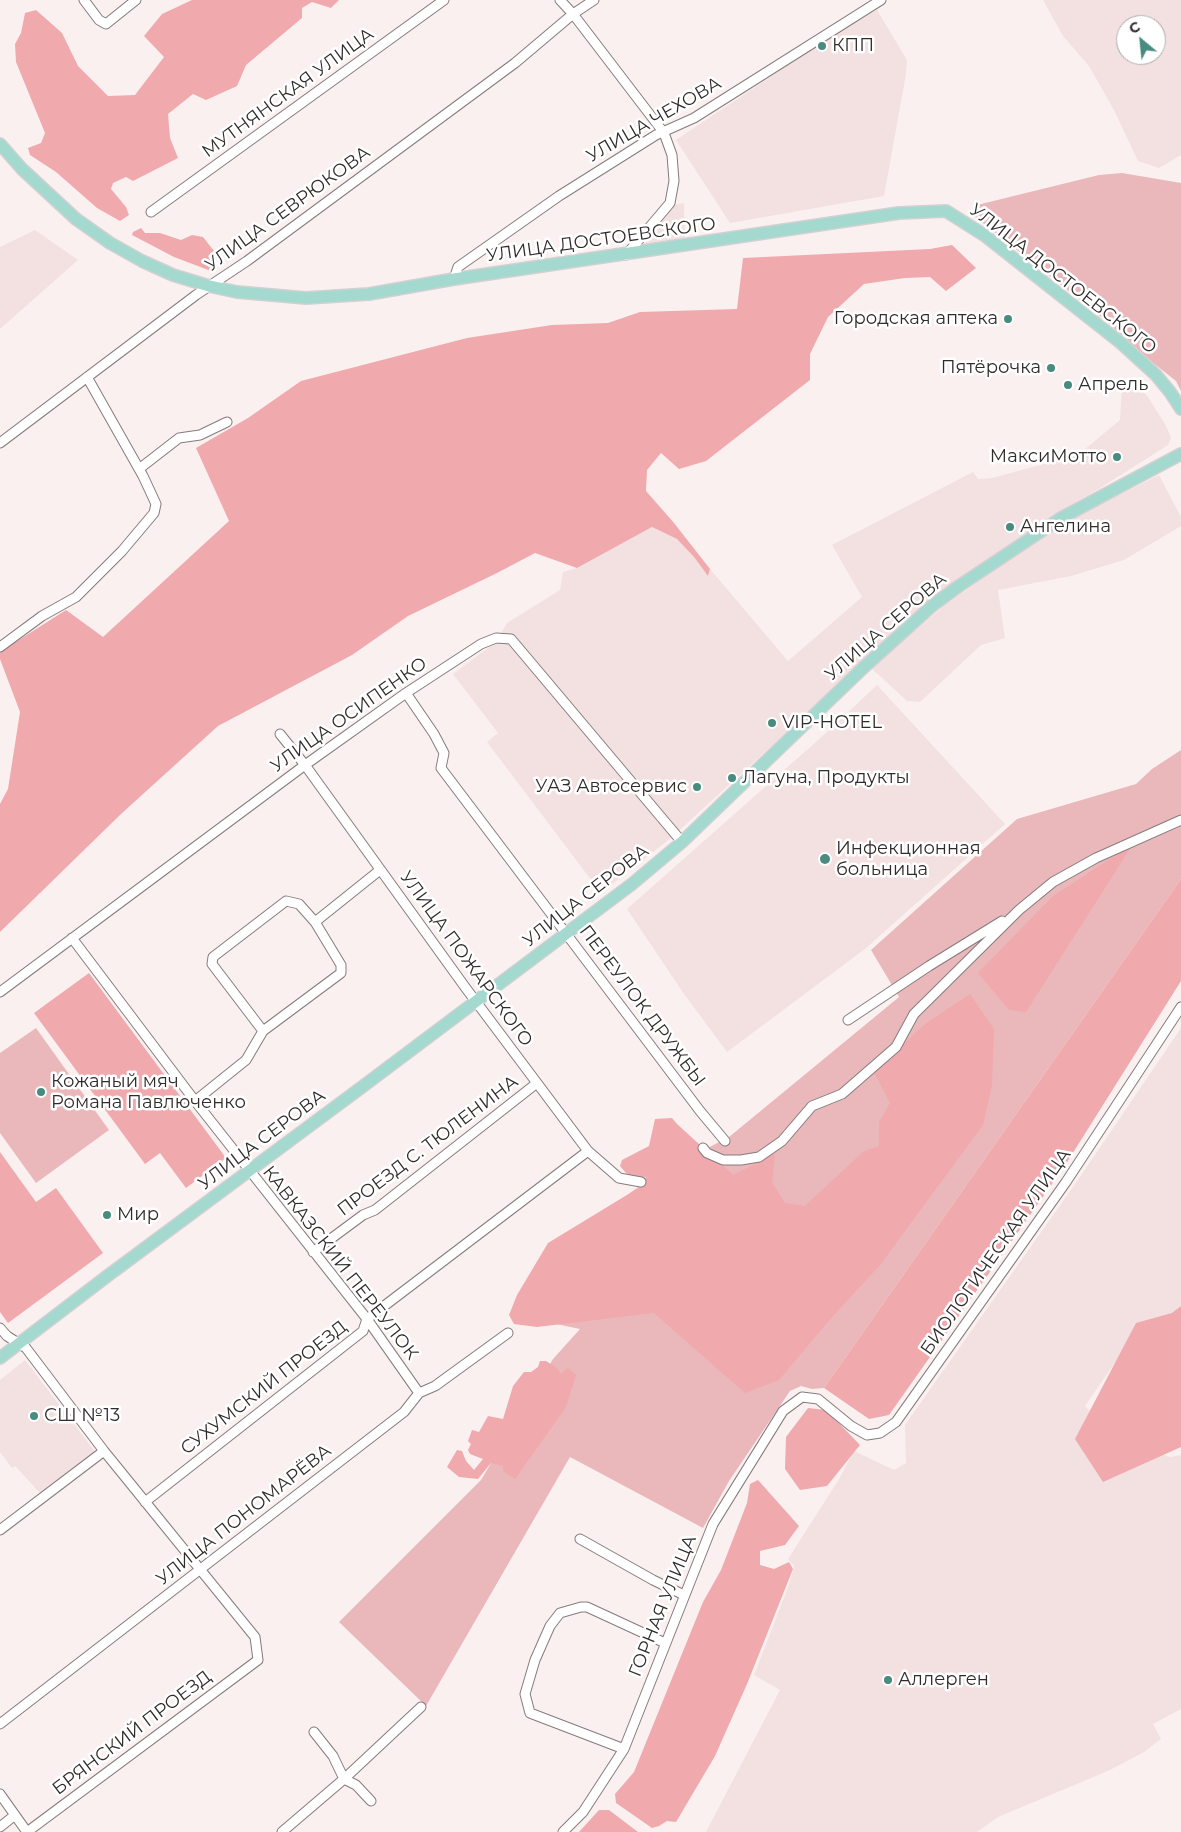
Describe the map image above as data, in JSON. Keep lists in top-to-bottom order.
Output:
{
  "streets": {
    "main road": ["УЛИЦА ДОСТОЕВСКОГО", "УЛИЦА СЕРОВА"],
    "street": [
      "МУТНЯНСКАЯ УЛИЦА",
      "УЛИЦА ЧЕХОВА",
      "УЛИЦА СЕВРЮКОВА",
      "УЛИЦА ОСИПЕНКО",
      "УЛИЦА ПОЖАРСКОГО",
      "ПЕРЕУЛОК ДРУЖБЫ",
      "ПРОЕЗД С. ТЮЛЕНИНА",
      "БИОЛОГИЧЕСКАЯ УЛИЦА",
      "КАВКАЗСКИЙ ПЕРЕУЛОК",
      "СУХУМСКИЙ ПРОЕЗД",
      "УЛИЦА ПОНОМАРЁВА",
      "ГОРНАЯ УЛИЦА",
      "БРЯНСКИЙ ПРОЕЗД"
    ]
  },
  "crossings": [
    ["УЛИЦА ЧЕХОВА", "УЛИЦА ДОСТОЕВСКОГО"],
    ["УЛИЦА СЕВРЮКОВА", "УЛИЦА ДОСТОЕВСКОГО"],
    ["УЛИЦА СЕРОВА", "УЛИЦА ОСИПЕНКО"],
    ["УЛИЦА СЕРОВА", "УЛИЦА ПОЖАРСКОГО"],
    ["УЛИЦА СЕРОВА", "ПЕРЕУЛОК ДРУЖБЫ"],
    ["УЛИЦА СЕРОВА", "КАВКАЗСКИЙ ПЕРЕУЛОК"],
    ["УЛИЦА ОСИПЕНКО", "УЛИЦА ПОЖАРСКОГО"],
    ["УЛИЦА ОСИПЕНКО", "ПЕРЕУЛОК ДРУЖБЫ"],
    ["УЛИЦА ОСИПЕНКО", "КАВКАЗСКИЙ ПЕРЕУЛОК"],
    ["УЛИЦА ПОЖАРСКОГО", "ПРОЕЗД С. ТЮЛЕНИНА"],
    ["УЛИЦА ПОЖАРСКОГО", "СУХУМСКИЙ ПРОЕЗД"],
    ["ПРОЕЗД С. ТЮЛЕНИНА", "КАВКАЗСКИЙ ПЕРЕУЛОК"],
    ["БИОЛОГИЧЕСКАЯ УЛИЦА", "ГОРНАЯ УЛИЦА"],
    ["КАВКАЗСКИЙ ПЕРЕУЛОК", "СУХУМСКИЙ ПРОЕЗД"],
    ["КАВКАЗСКИЙ ПЕРЕУЛОК", "УЛИЦА ПОНОМАРЁВА"],
    ["УЛИЦА ПОНОМАРЁВА", "БРЯНСКИЙ ПРОЕЗД"]
  ],
  "places": [
    "КПП",
    "Городская аптека",
    "Пятёрочка",
    "Апрель",
    "МаксиМотто",
    "Ангелина",
    "VIP-HOTEL",
    "Лагуна, Продукты",
    "УАЗ Автосервис",
    "Инфекционная больница",
    "Кожаный мяч Романа Павлюченко",
    "Мир",
    "СШ №13",
    "Аллерген"
  ],
  "north": "top left"
}
